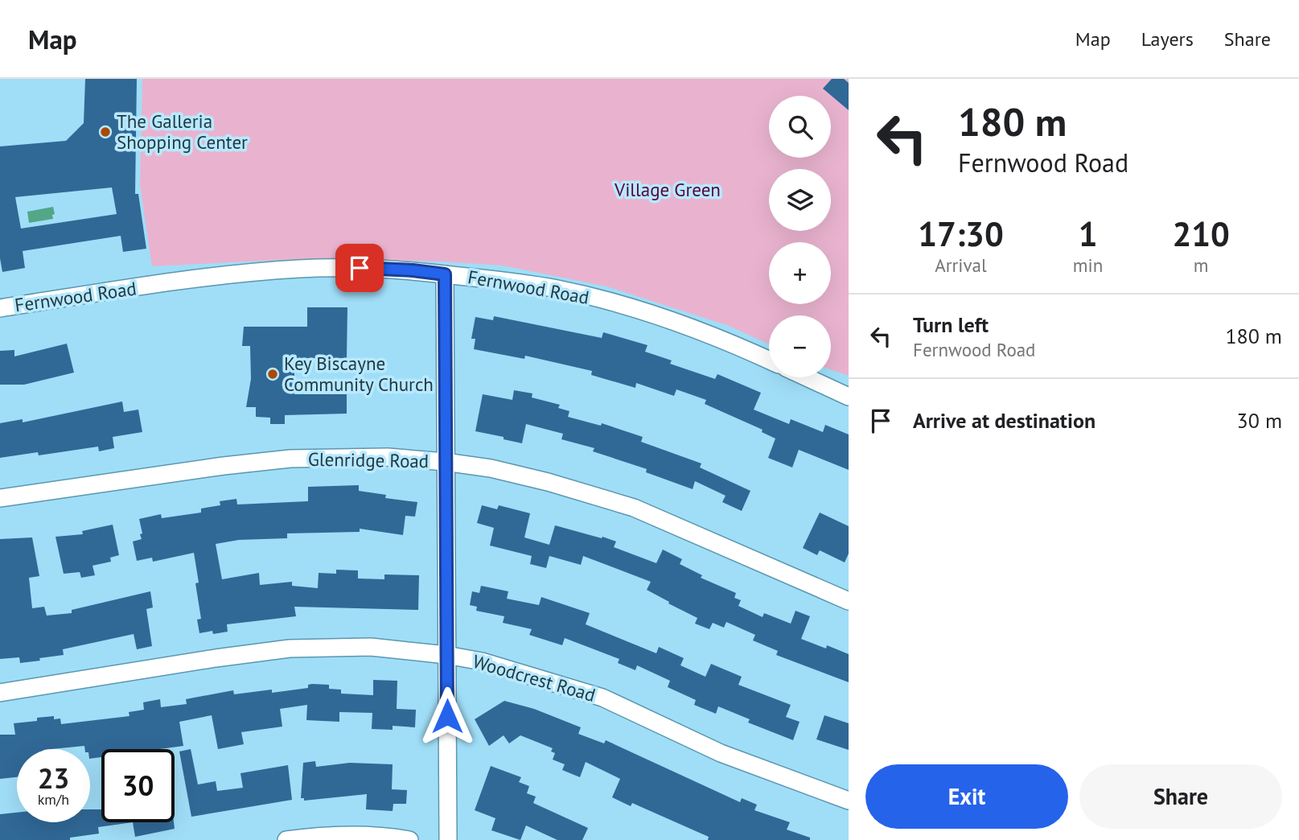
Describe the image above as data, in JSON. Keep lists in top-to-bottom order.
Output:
{
  "streets": {
    "street": ["Fernwood Road", "Glenridge Road", "Woodcrest Road"]
  },
  "parks": ["Village Green"],
  "places": ["The Galleria Shopping Center", "Key Biscayne Community Church"],
  "page": {
    "header": "Map",
    "nav": ["Map", "Layers", "Share"],
    "turn": ["180 m", "Fernwood Road"],
    "map_buttons": ["+", "−"],
    "eta": [
      "17:30",
      "Arrival",
      "1",
      "min",
      "210",
      "m"
    ],
    "list": [
      {
        "name": "Turn left",
        "note": "Fernwood Road",
        "value": "180 m"
      },
      {
        "name": "Arrive at destination",
        "value": "30 m"
      }
    ],
    "speed": "23 km/h",
    "limit": "30",
    "buttons": ["Exit", "Share"]
  }
}
